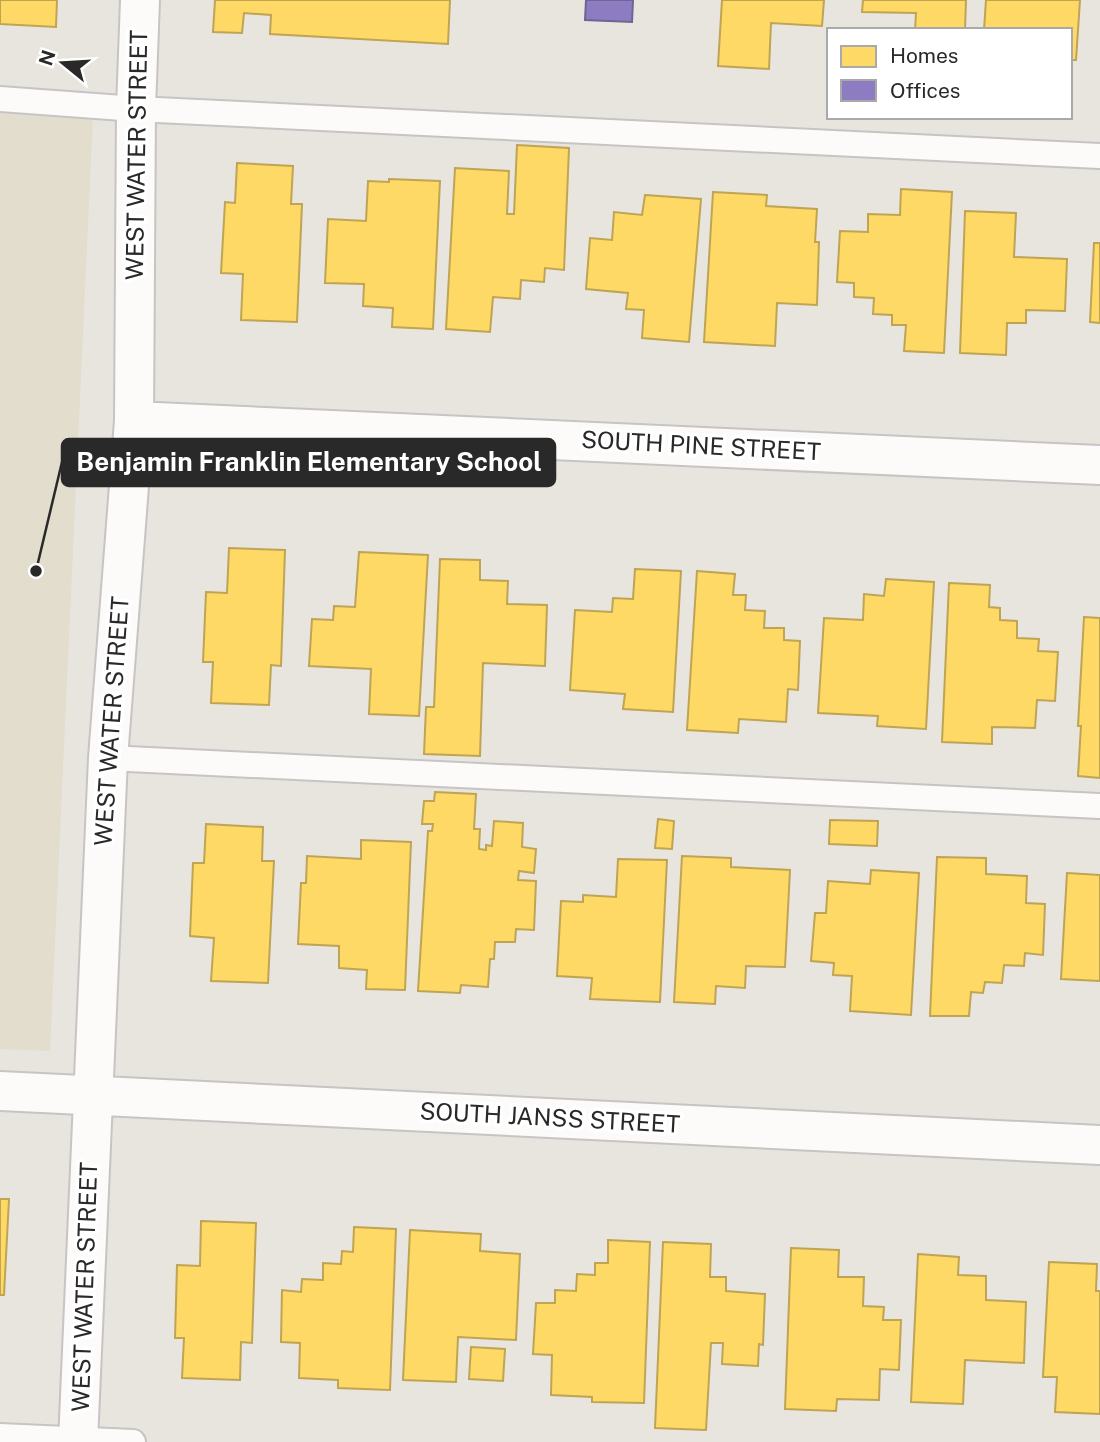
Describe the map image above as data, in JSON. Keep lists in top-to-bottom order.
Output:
{
  "streets": {
    "street": ["WEST WATER STREET", "SOUTH PINE STREET", "SOUTH JANSS STREET"]
  },
  "crossings": [
    ["WEST WATER STREET", "SOUTH PINE STREET"],
    ["WEST WATER STREET", "SOUTH JANSS STREET"]
  ],
  "places": ["Benjamin Franklin Elementary School"],
  "legend": ["Homes", "Offices"],
  "north": "left"
}
